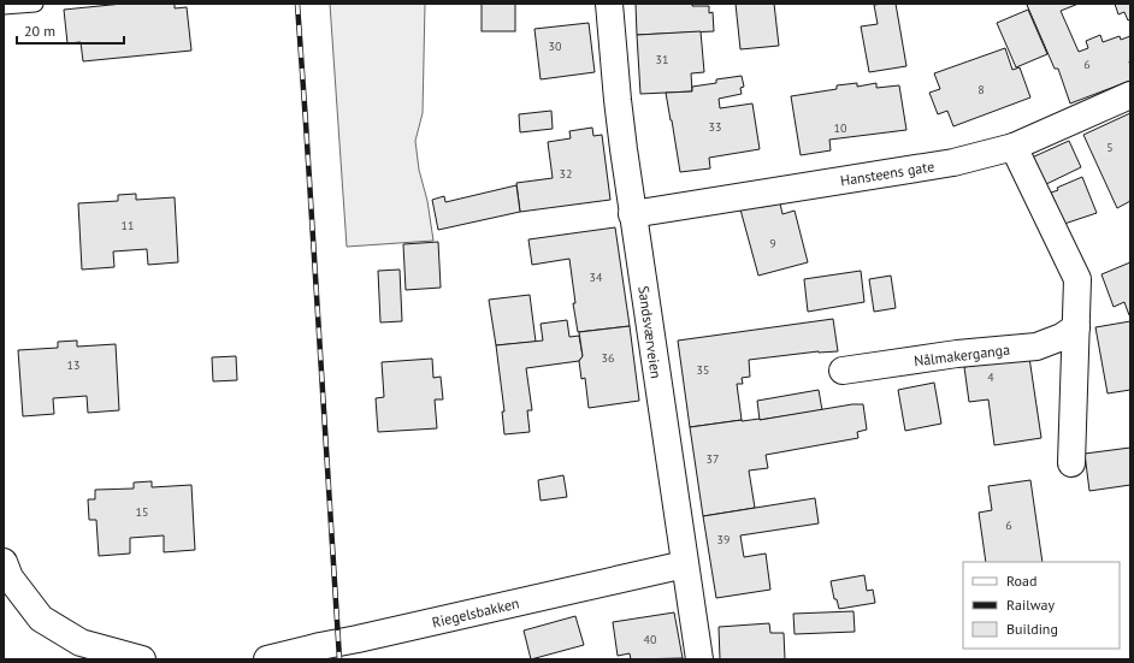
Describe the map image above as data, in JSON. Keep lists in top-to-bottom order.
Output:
{
  "streets": {
    "street": [
      "Hansteens gate",
      "Sandsværveien",
      "Nålmakerganga",
      "Riegelsbakken"
    ]
  },
  "crossings": [
    ["Hansteens gate", "Sandsværveien"],
    ["Sandsværveien", "Riegelsbakken"]
  ],
  "house_numbers": [
    "30",
    "31",
    "6",
    "8",
    "33",
    "10",
    "5",
    "32",
    "11",
    "9",
    "34",
    "36",
    "13",
    "35",
    "4",
    "37",
    "15",
    "6",
    "39",
    "40"
  ],
  "legend": ["Road", "Railway", "Building"],
  "scale_bar": "20 m"
}
